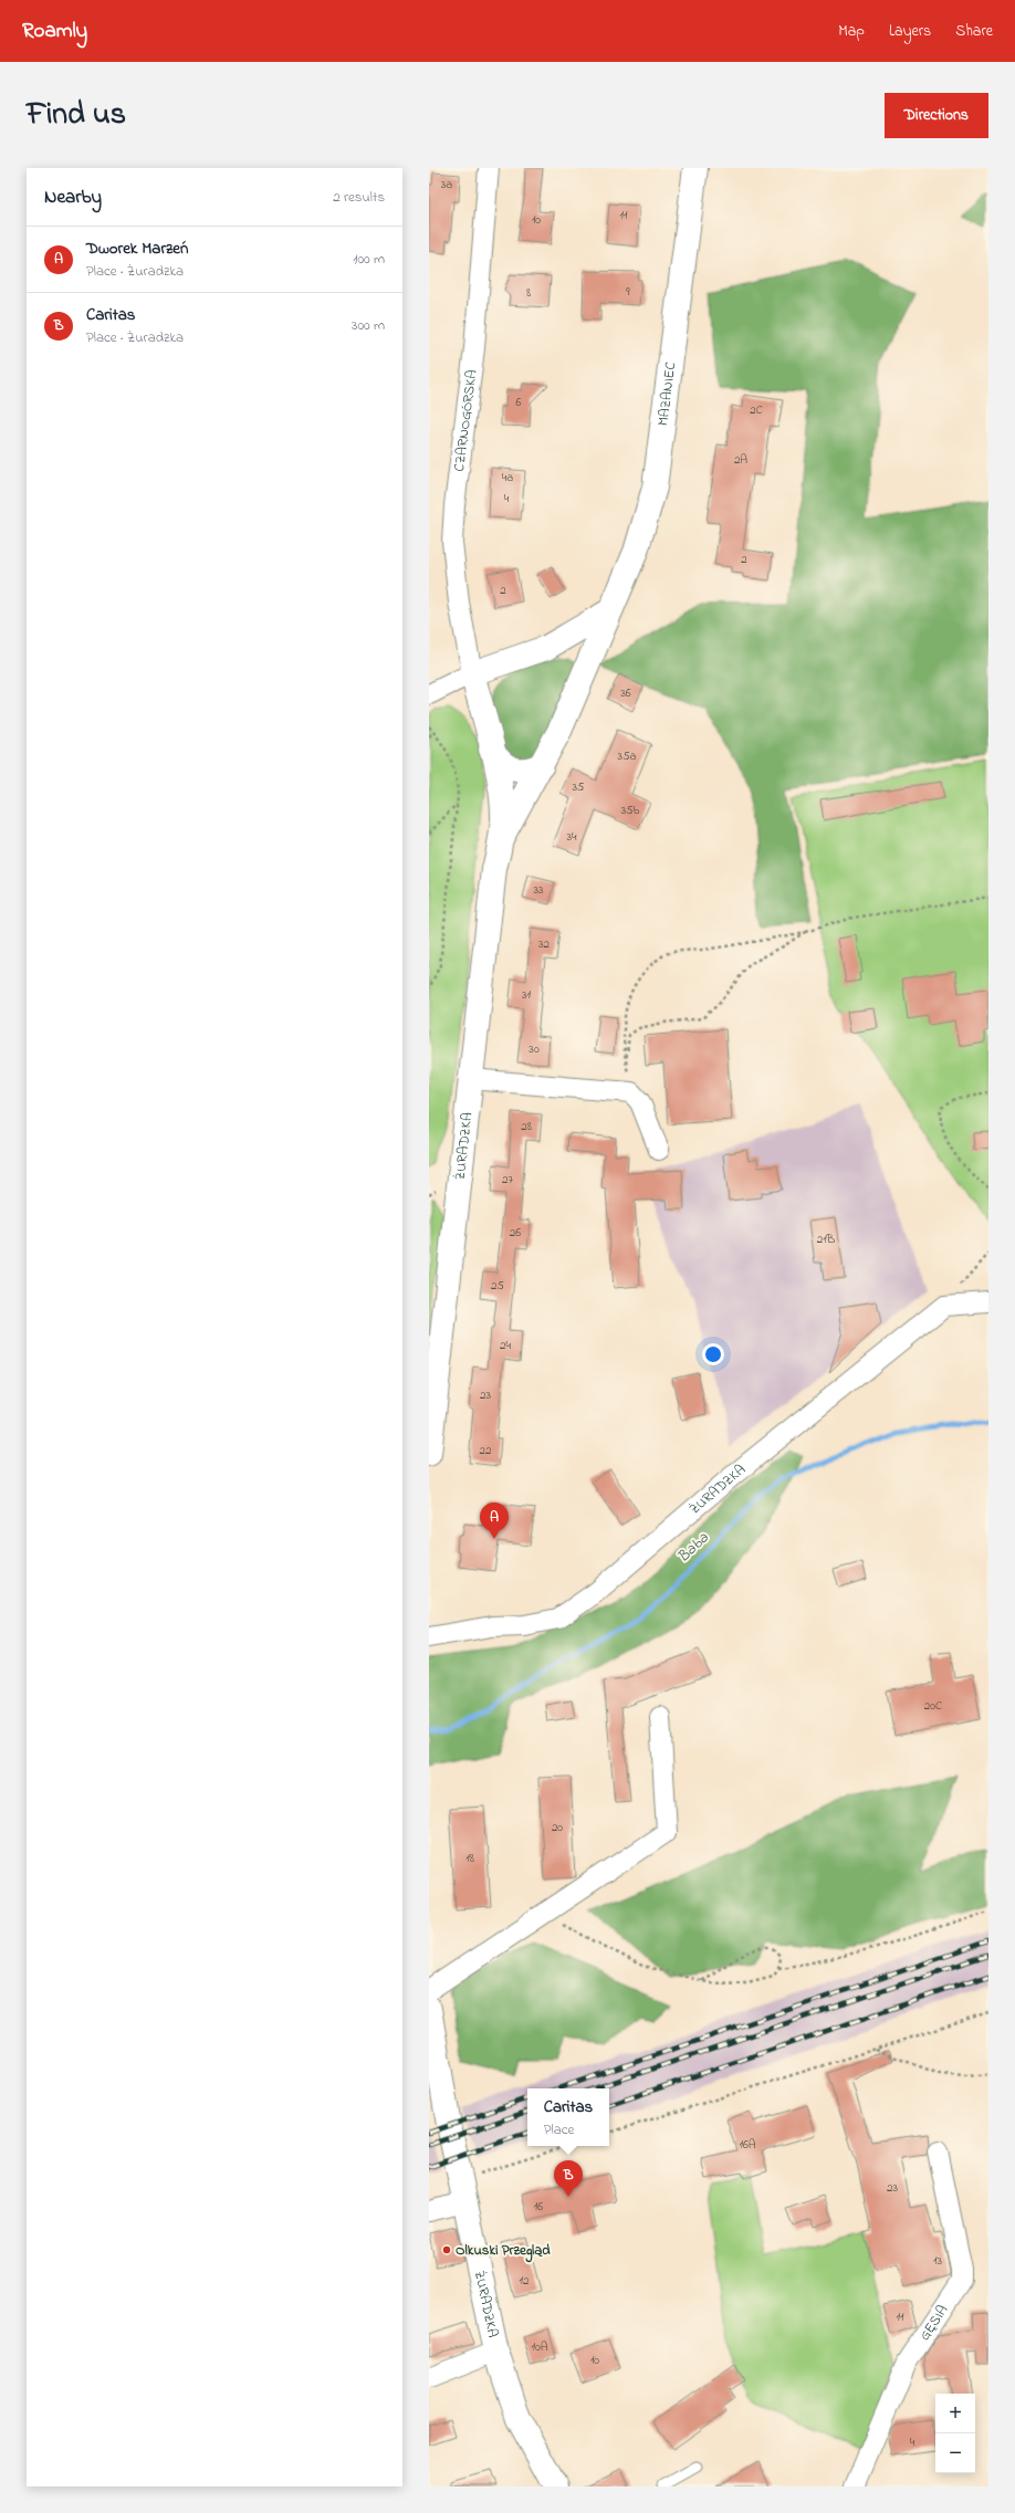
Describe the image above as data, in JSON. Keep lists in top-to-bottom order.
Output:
{
  "streets": {
    "street": [
      "MAZANIEC",
      "CZARNOGÓRSKA",
      "ŻURADZKA",
      "GĘSIA"
    ]
  },
  "crossings": [
    ["MAZANIEC", "ŻURADZKA"]
  ],
  "water": ["Baba"],
  "places": ["Olkuski Przegląd"],
  "house_numbers": [
    "3a",
    "11",
    "10",
    "9",
    "8",
    "6",
    "2C",
    "2A",
    "4a",
    "4",
    "2",
    "2",
    "36",
    "35a",
    "35",
    "35b",
    "34",
    "33",
    "32",
    "31",
    "30",
    "28",
    "27",
    "26",
    "21B",
    "25",
    "24",
    "23",
    "22",
    "20C",
    "20",
    "18",
    "16A",
    "23",
    "16",
    "13",
    "12",
    "11",
    "10A",
    "10",
    "4"
  ],
  "page": {
    "header": "Roamly",
    "nav": ["Map", "Layers", "Share"],
    "title": "Find us",
    "buttons": "Directions",
    "heading": ["Nearby", "2 results"],
    "list": [
      {
        "mark": "A",
        "name": "Dworek Marzeń",
        "note": "Place · Żuradzka",
        "value": "100 m"
      },
      {
        "mark": "B",
        "name": "Caritas",
        "note": "Place · Żuradzka",
        "value": "300 m"
      }
    ],
    "pins": ["A", "B"],
    "popup": ["Caritas", "Place"],
    "map_buttons": ["+", "−"]
  }
}
